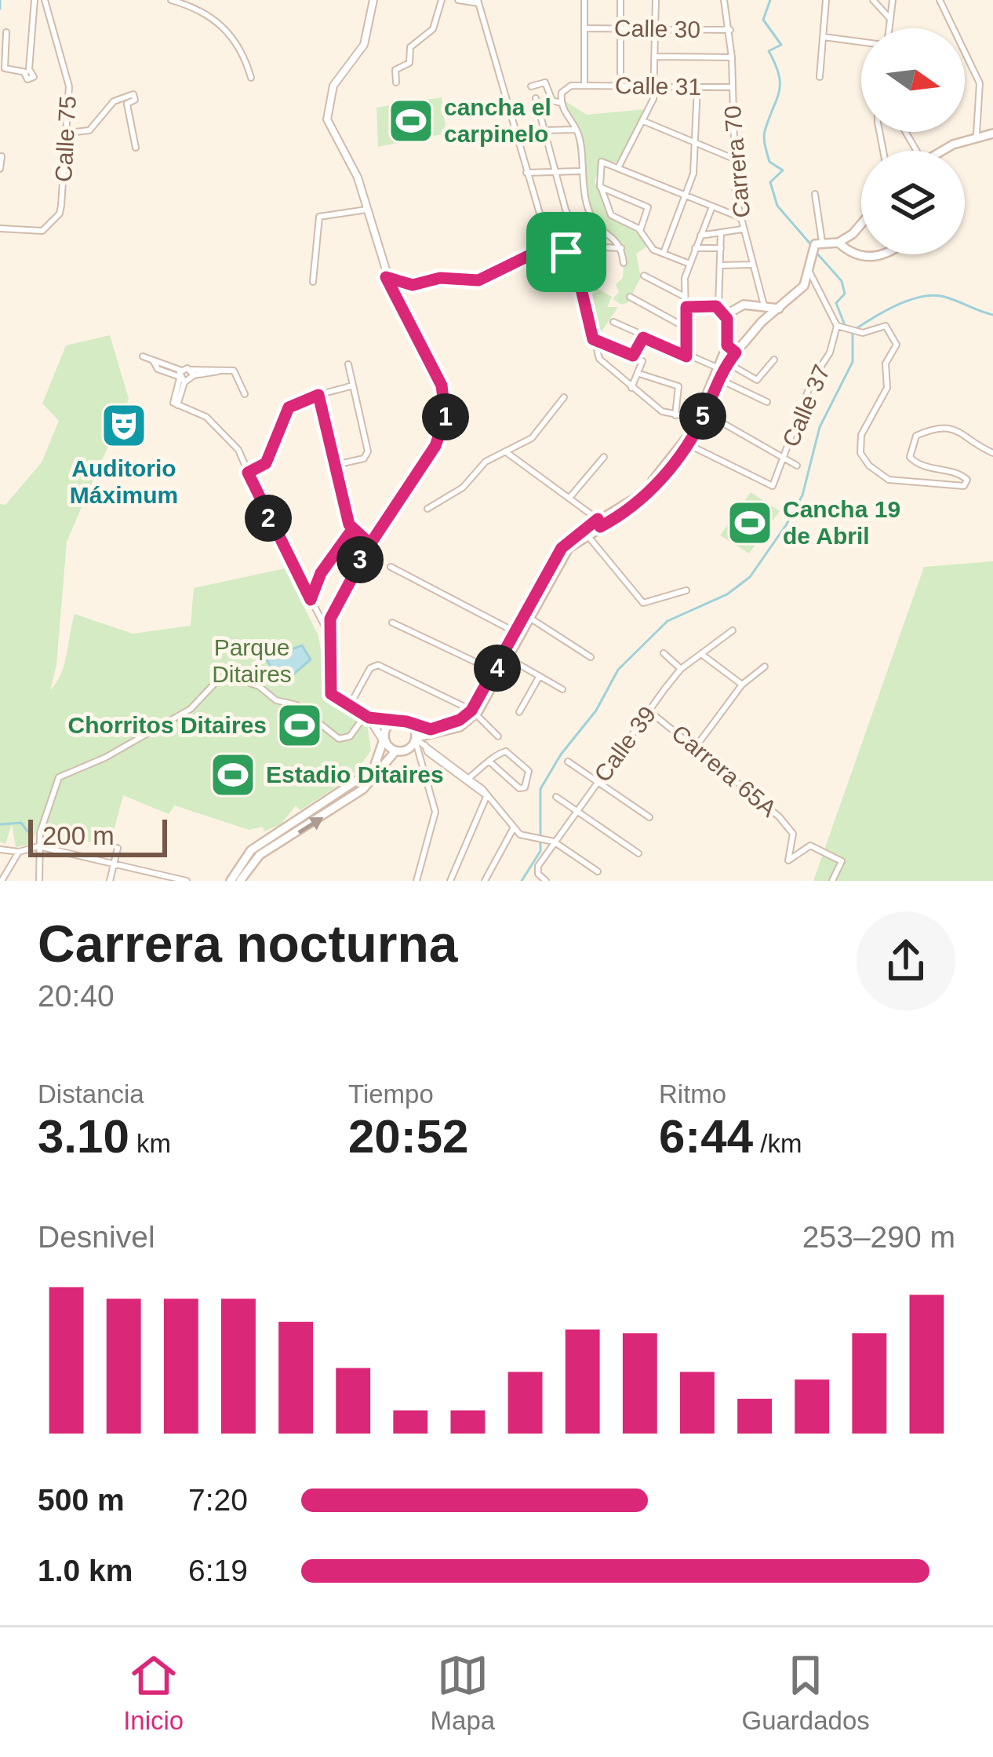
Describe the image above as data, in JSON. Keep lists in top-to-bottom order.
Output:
{
  "streets": {
    "street": [
      "Calle 30",
      "Calle 31",
      "Calle 75",
      "Carrera 70",
      "Calle 37",
      "Calle 39",
      "Carrera 65A"
    ]
  },
  "crossings": [
    ["Calle 30", "Carrera 70"],
    ["Calle 31", "Carrera 70"],
    ["Calle 39", "Carrera 65A"]
  ],
  "parks": ["Parque Ditaires"],
  "places": {
    "sports": [
      "cancha el carpinelo",
      "Cancha 19 de Abril",
      "Chorritos Ditaires",
      "Estadio Ditaires"
    ],
    "theatre": ["Auditorio Máximum"]
  },
  "scale_bar": "200 m",
  "north": "right",
  "page": {
    "pins": [
      "5",
      "1",
      "2",
      "3",
      "4"
    ],
    "scale": "200 m",
    "heading": ["Carrera nocturna", "20:40"],
    "stats": [
      ["Distancia", "3.10 km"],
      ["Tiempo", "20:52"],
      ["Ritmo", "6:44 /km"]
    ],
    "chart": ["Desnivel", "253–290 m"],
    "list": [
      {
        "name": "500 m",
        "note": "7:20"
      },
      {
        "name": "1.0 km",
        "note": "6:19"
      }
    ],
    "tabs": ["Inicio", "Mapa", "Guardados"]
  }
}
